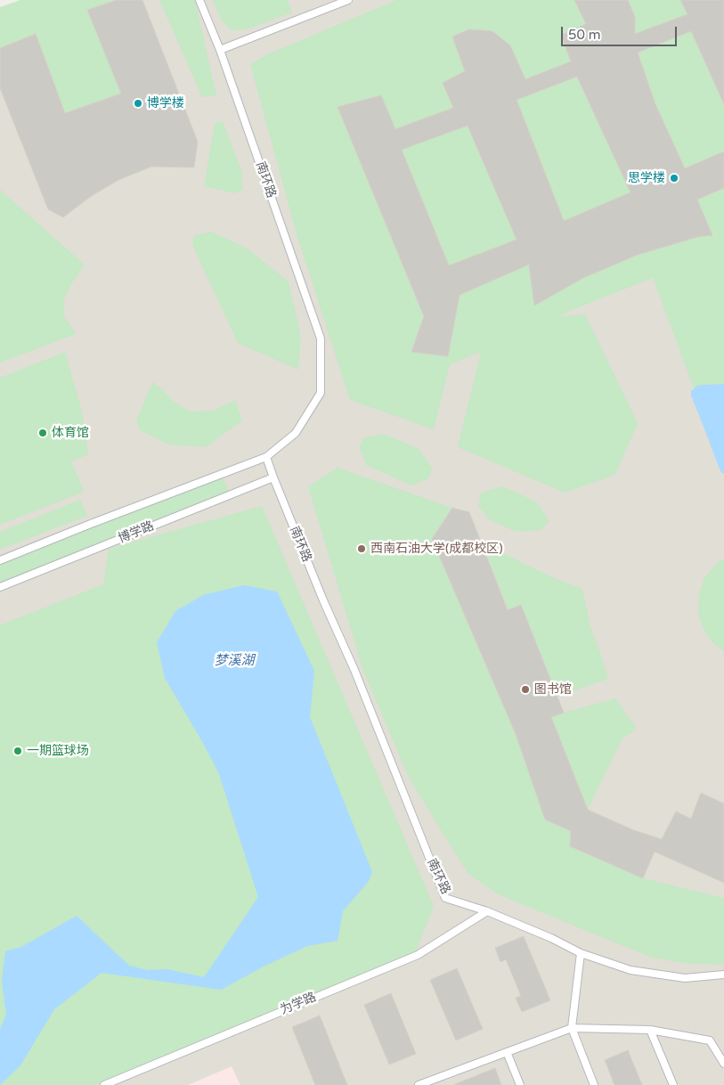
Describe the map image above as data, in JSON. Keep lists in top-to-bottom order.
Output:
{
  "streets": {
    "lane": ["南环路", "博学路", "为学路"]
  },
  "crossings": [
    ["南环路", "博学路"],
    ["南环路", "为学路"]
  ],
  "water": ["梦溪湖"],
  "places": [
    "博学楼",
    "思学楼",
    "体育馆",
    "西南石油大学(成都校区)",
    "图书馆",
    "一期篮球场"
  ],
  "scale_bar": "50 m"
}
